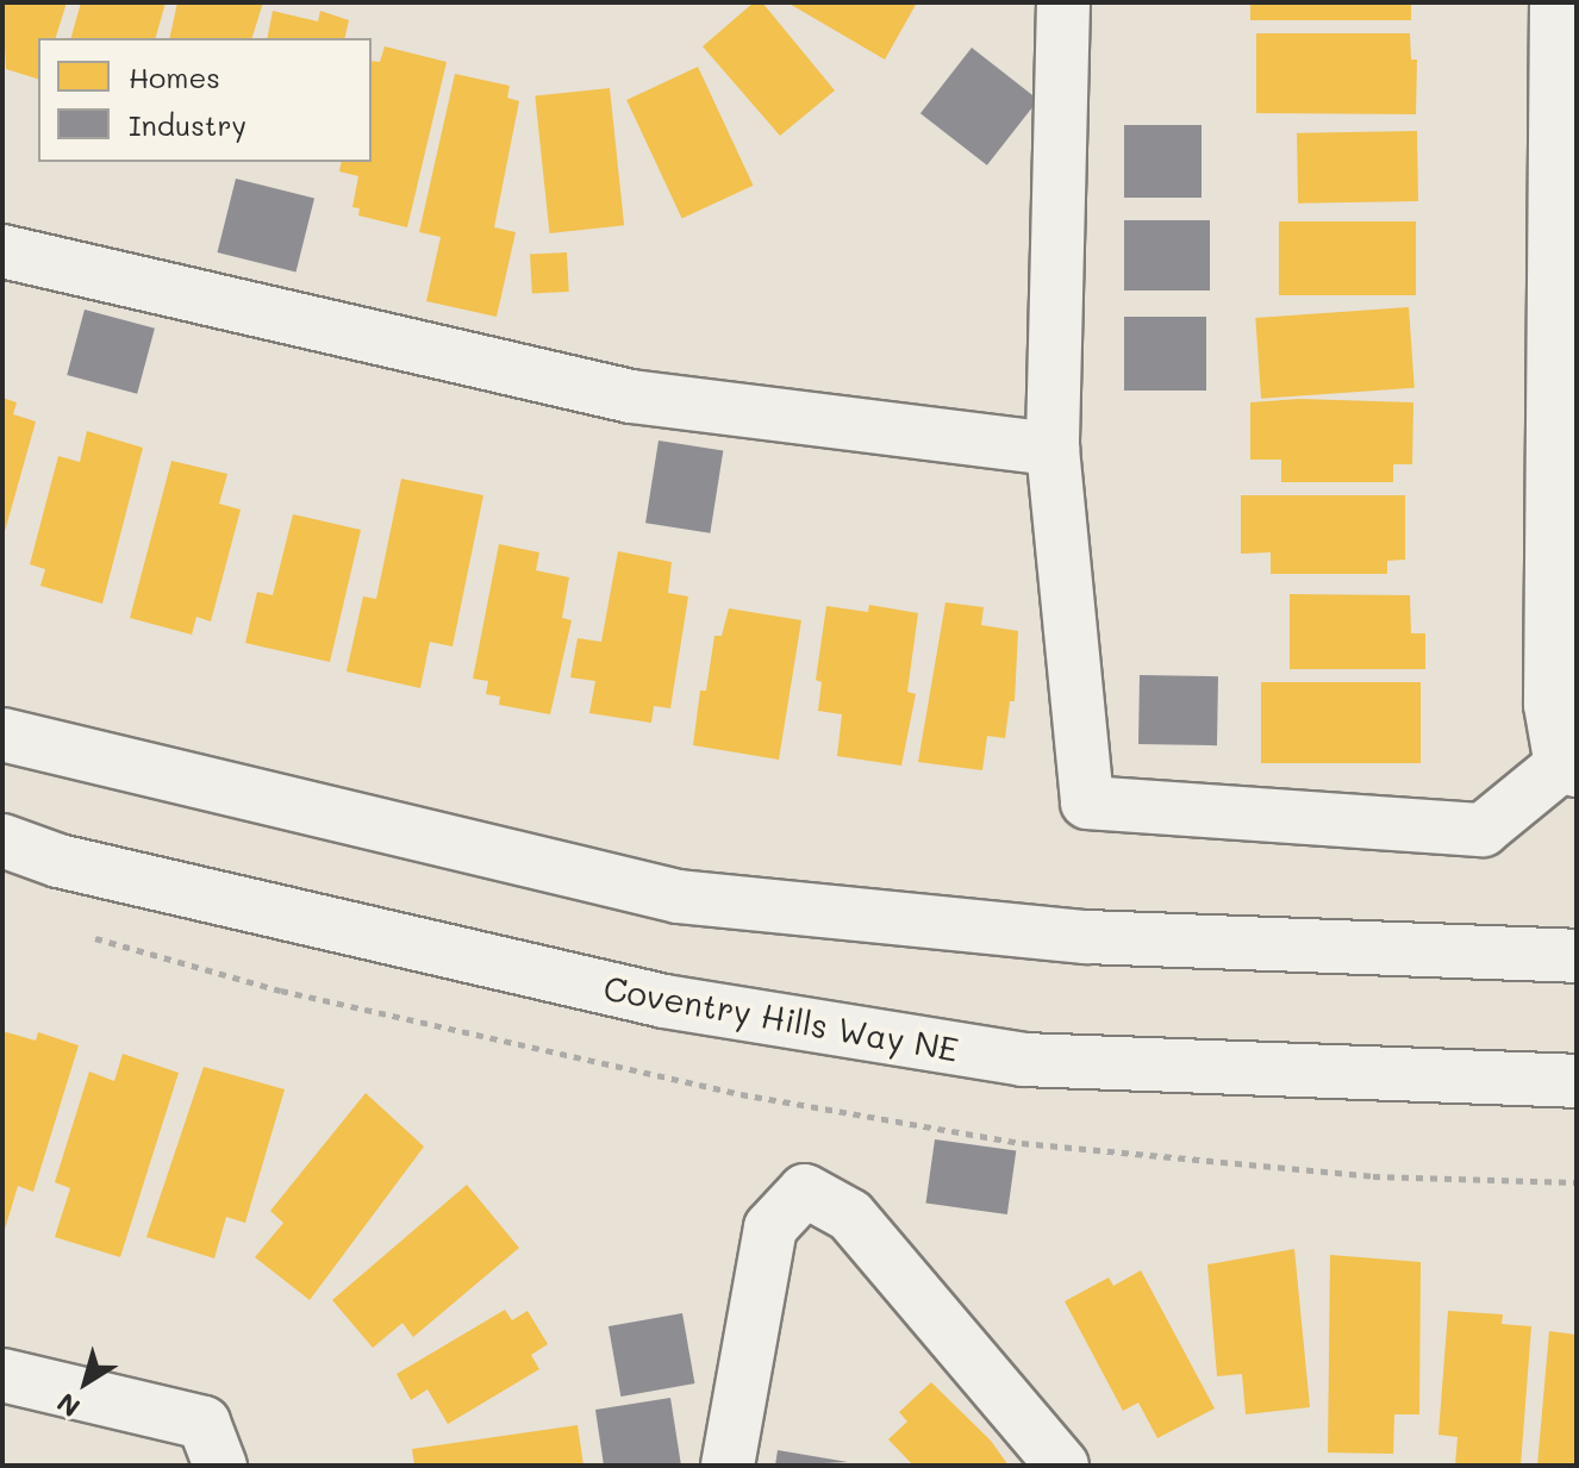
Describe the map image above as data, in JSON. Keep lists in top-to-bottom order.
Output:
{
  "streets": {
    "street": ["Coventry Hills Way NE"]
  },
  "legend": ["Homes", "Industry"],
  "north": "bottom left"
}
